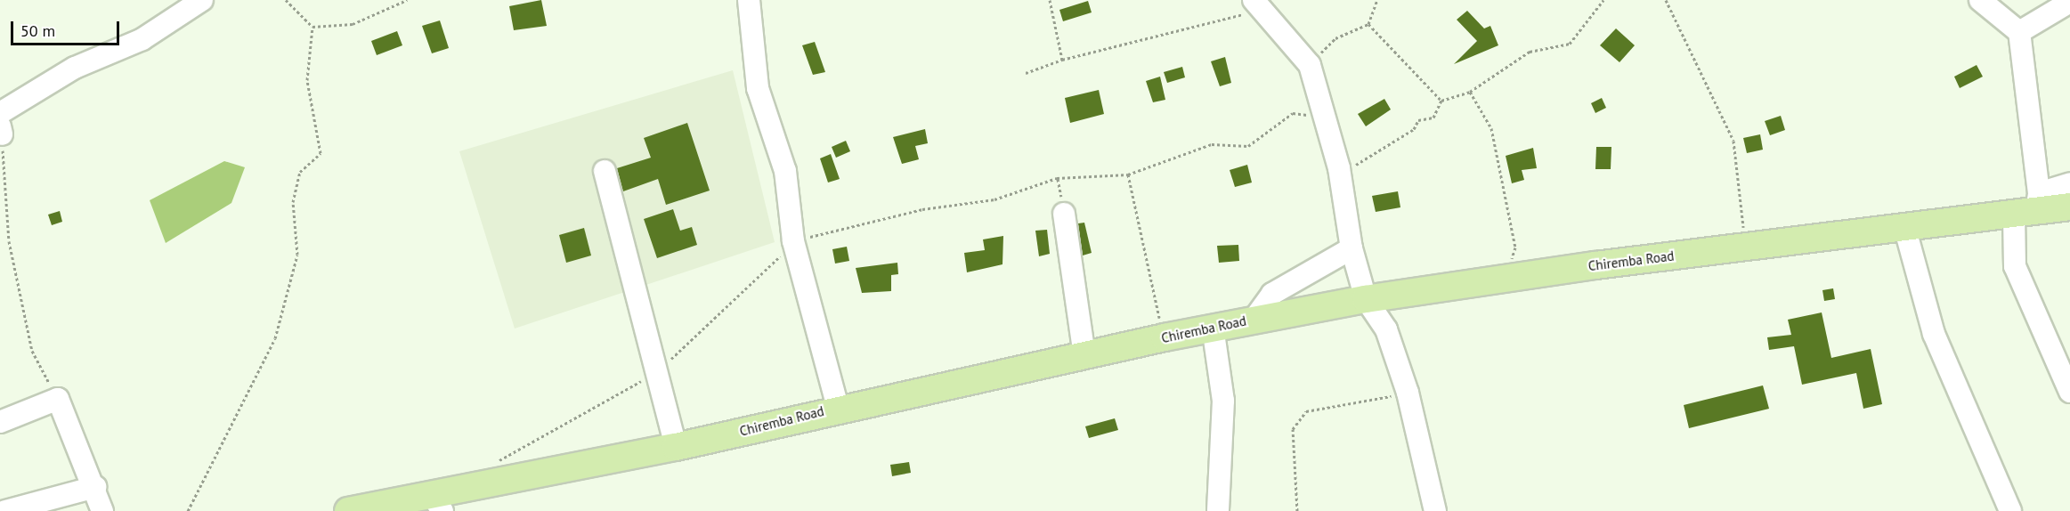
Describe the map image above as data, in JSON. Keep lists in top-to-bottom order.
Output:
{
  "streets": {
    "main road": ["Chiremba Road"]
  },
  "scale_bar": "50 m"
}
